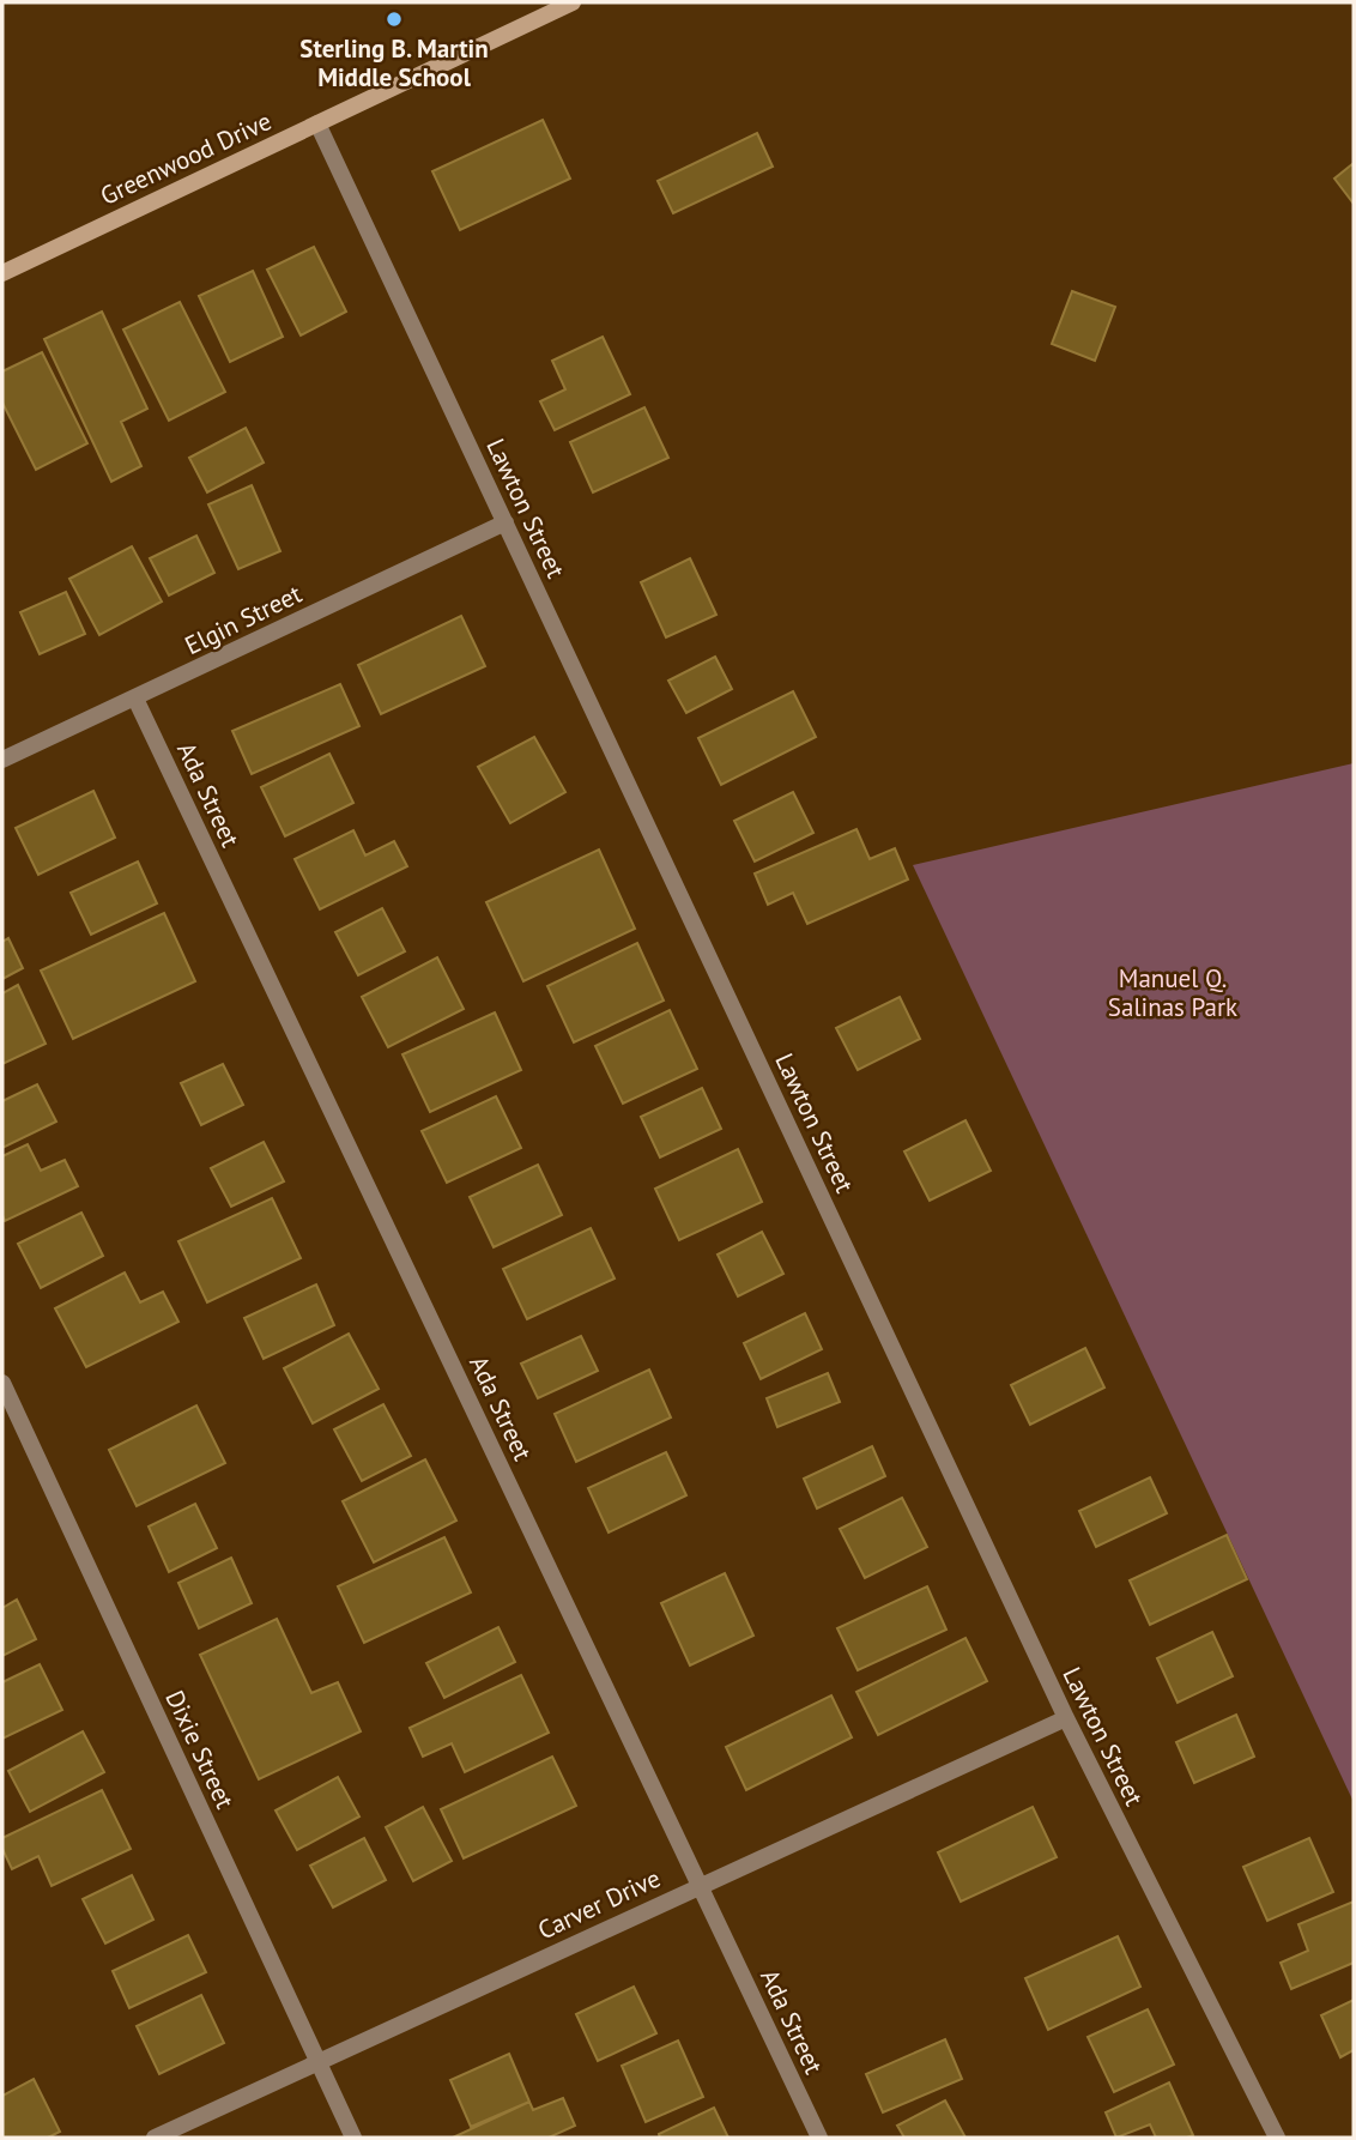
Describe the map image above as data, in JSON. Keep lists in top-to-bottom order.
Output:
{
  "streets": {
    "main road": ["Greenwood Drive"],
    "street": [
      "Lawton Street",
      "Elgin Street",
      "Ada Street",
      "Dixie Street",
      "Carver Drive"
    ]
  },
  "crossings": [
    ["Greenwood Drive", "Lawton Street"],
    ["Lawton Street", "Elgin Street"],
    ["Lawton Street", "Carver Drive"],
    ["Elgin Street", "Ada Street"],
    ["Ada Street", "Carver Drive"],
    ["Dixie Street", "Carver Drive"]
  ],
  "parks": ["Manuel Q. Salinas Park"],
  "places": ["Sterling B. Martin Middle School"]
}
